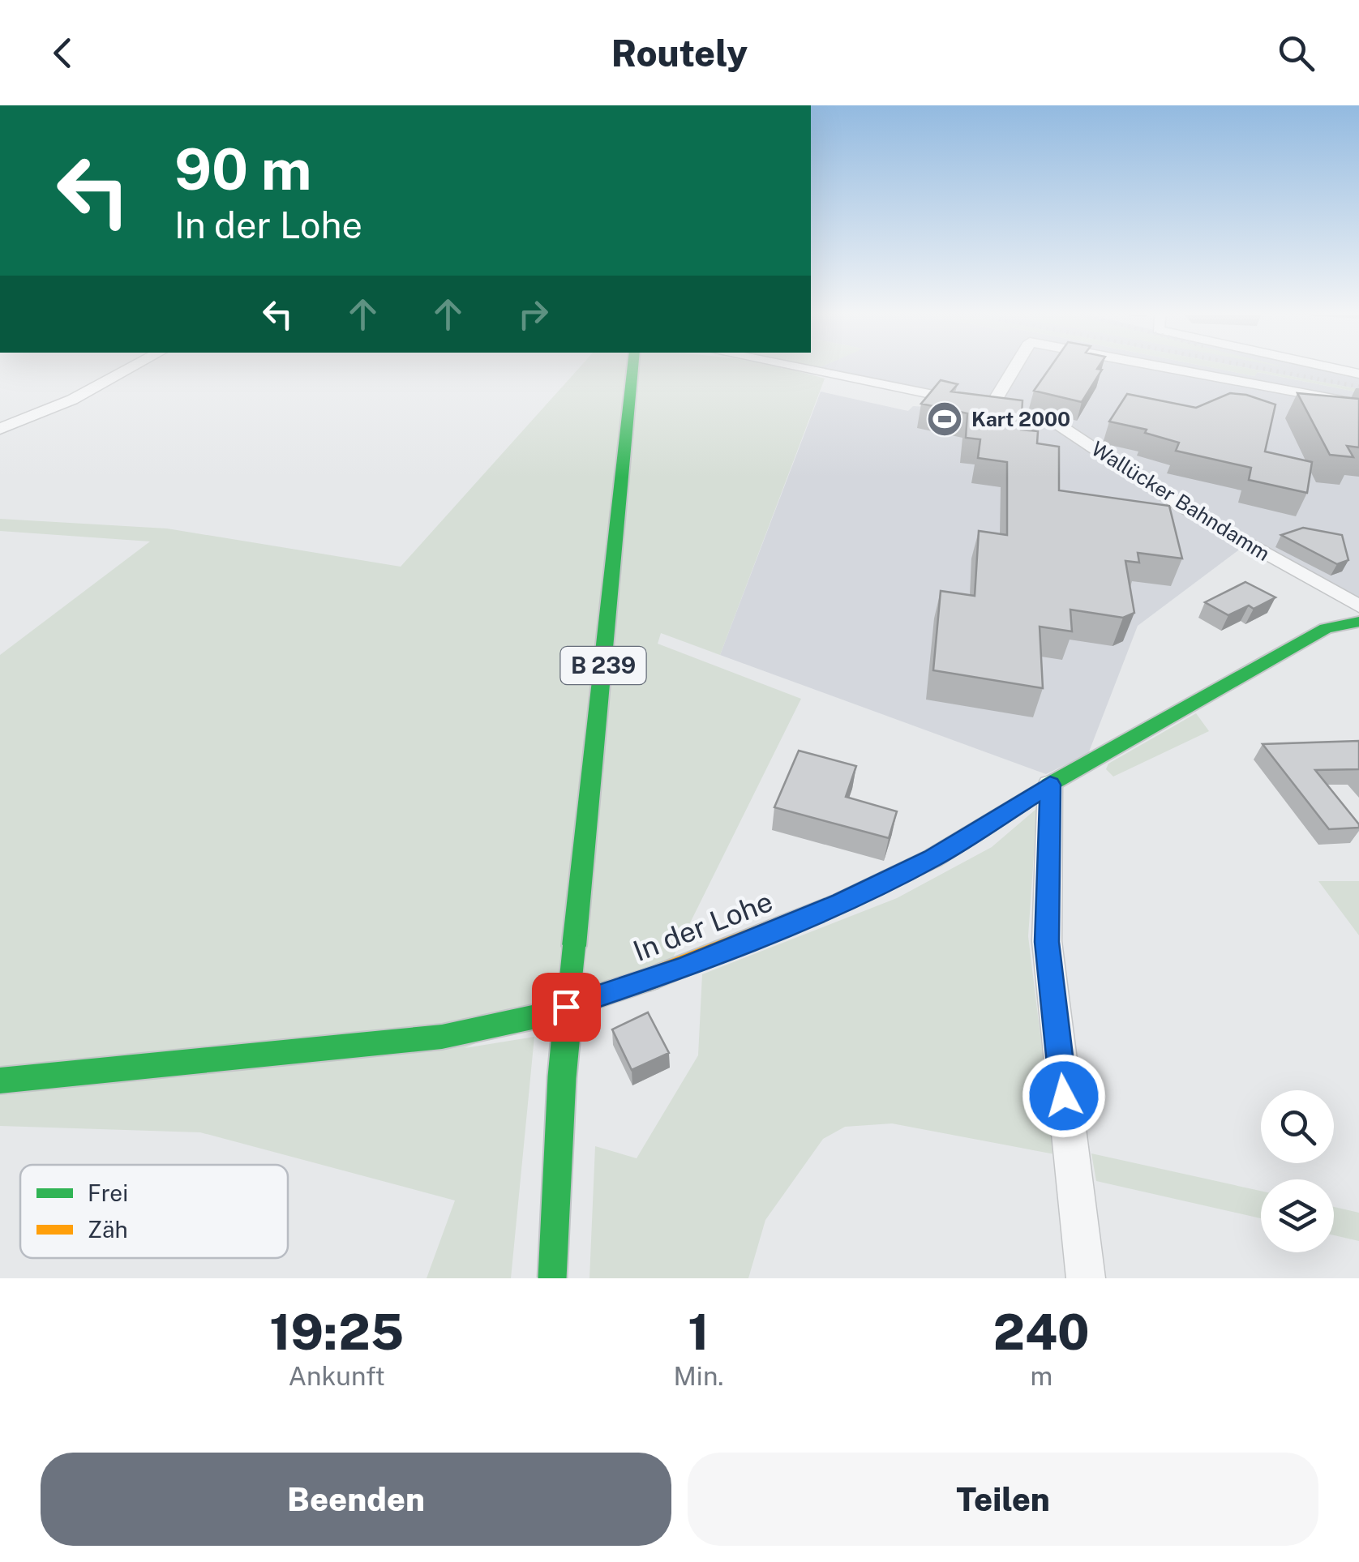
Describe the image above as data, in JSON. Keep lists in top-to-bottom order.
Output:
{
  "streets": {
    "main road": ["B 239", "In der Lohe"],
    "street": ["Wallücker Bahndamm"]
  },
  "places": {
    "sports": ["Kart 2000"]
  },
  "legend": ["Frei", "Zäh"],
  "page": {
    "header": "Routely",
    "turn": ["90 m", "In der Lohe"],
    "eta": [
      "19:25",
      "Ankunft",
      "1",
      "Min.",
      "240",
      "m"
    ],
    "buttons": ["Beenden", "Teilen"]
  }
}
